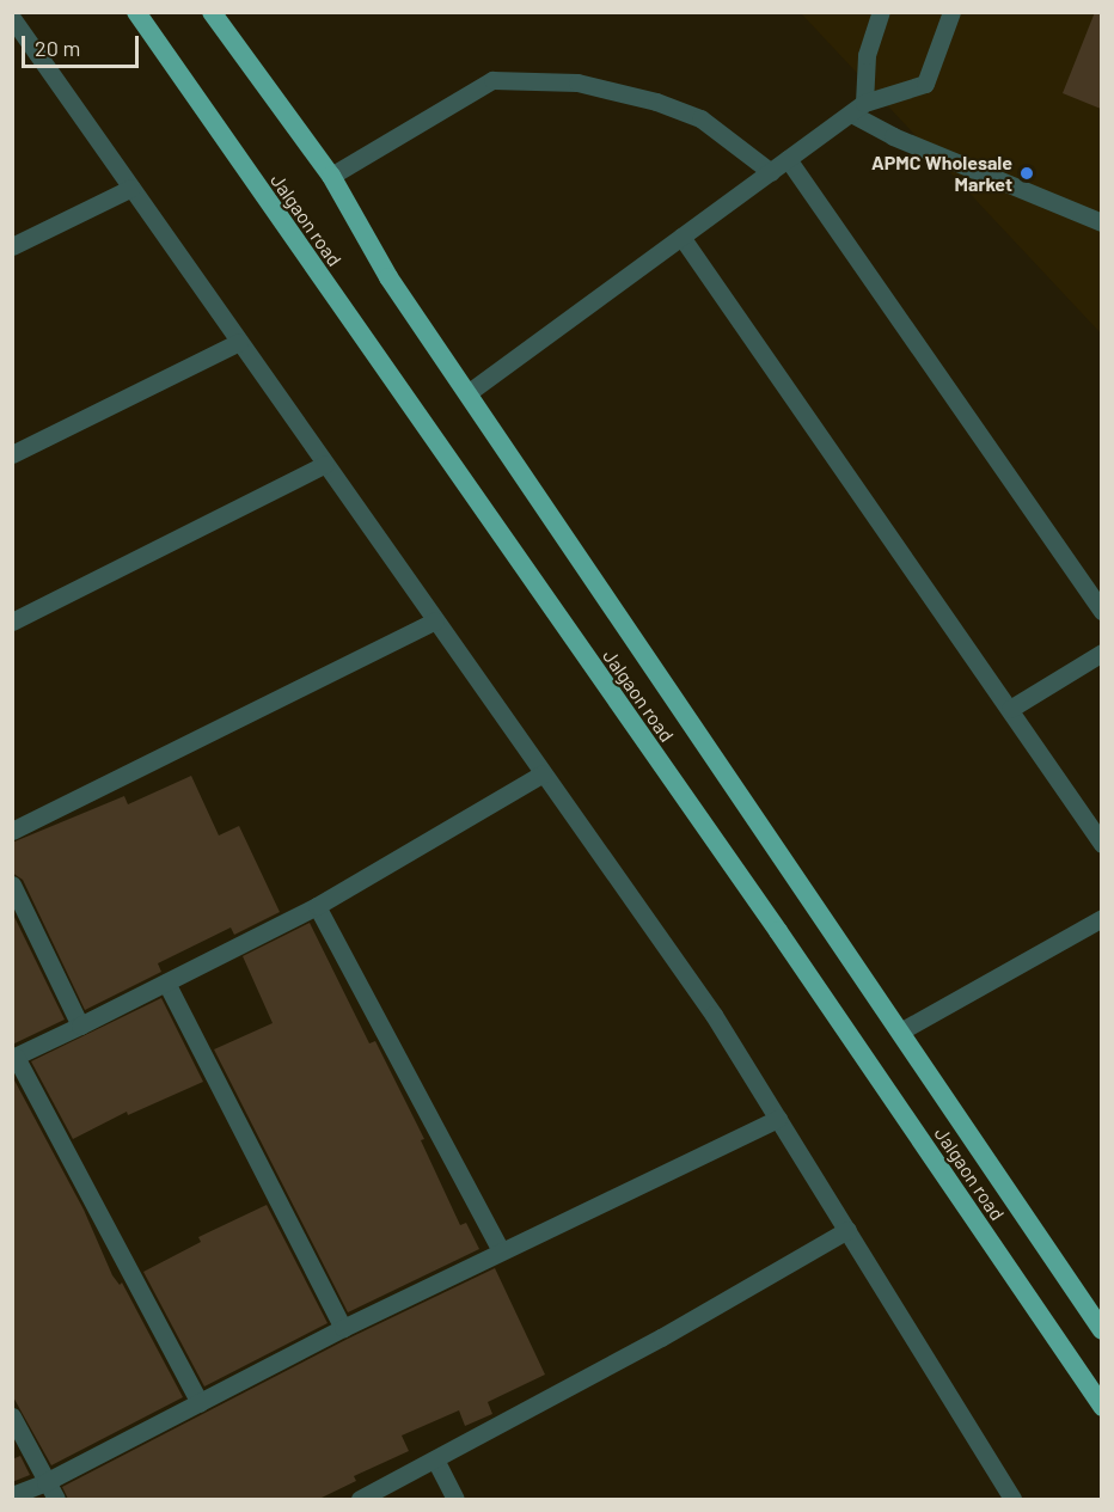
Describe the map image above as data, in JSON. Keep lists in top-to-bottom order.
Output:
{
  "streets": {
    "highway": ["Jalgaon road"]
  },
  "places": ["APMC Wholesale Market"],
  "scale_bar": "20 m"
}
